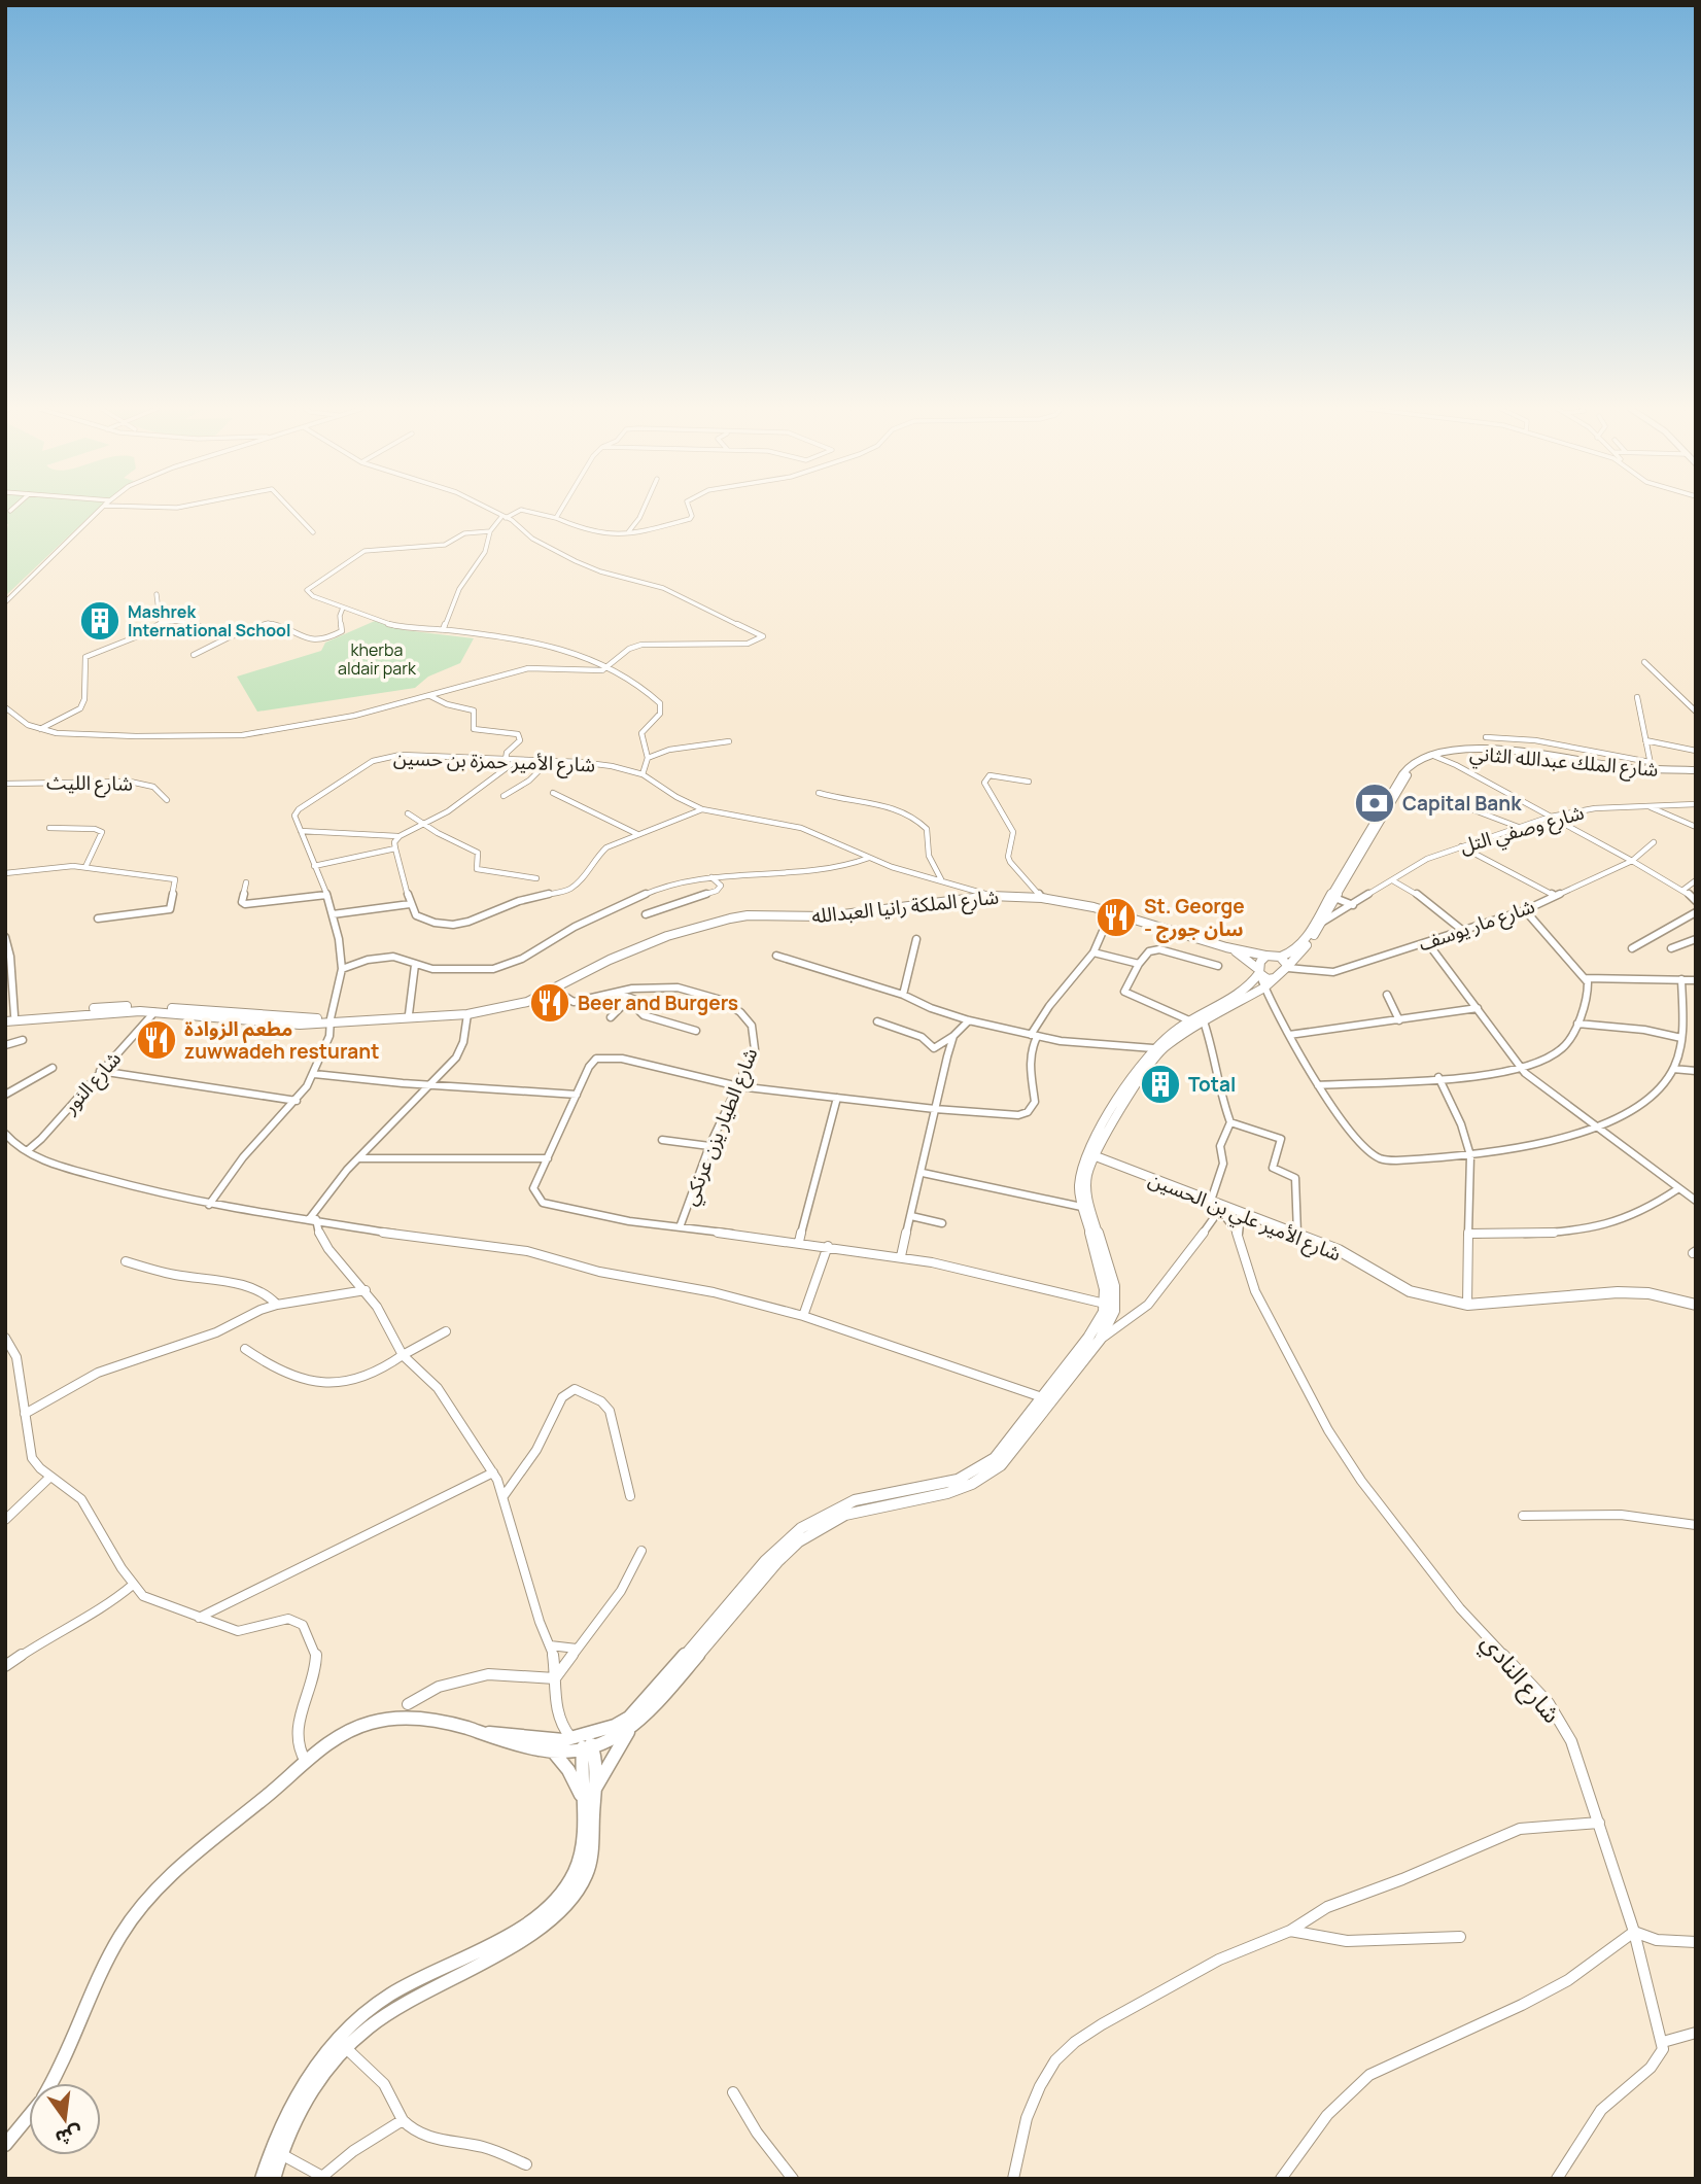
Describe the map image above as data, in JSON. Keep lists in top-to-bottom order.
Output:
{
  "streets": {
    "main road": ["شارع الملك عبدالله الثاني", "شارع الملكة رانيا العبدالله", "شارع الأمير علي بن الحسين"],
    "street": [
      "شارع الأمير حمزة بن حسين",
      "شارع الليث",
      "شارع وصفي التل",
      "شارع مار يوسف",
      "شارع النور",
      "شارع الطيار يزن عرنكي",
      "شارع النادي"
    ]
  },
  "crossings": [
    ["شارع الأمير حمزة بن حسين", "شارع الملكة رانيا العبدالله"],
    ["شارع الملكة رانيا العبدالله", "شارع مار يوسف"],
    ["شارع الملكة رانيا العبدالله", "شارع النور"],
    ["شارع الملكة رانيا العبدالله", "شارع الطيار يزن عرنكي"],
    ["شارع الأمير علي بن الحسين", "شارع النادي"]
  ],
  "parks": ["kherba aldair park"],
  "places": {
    "building": ["Mashrek International School", "Total"],
    "bank": ["Capital Bank"],
    "restaurant": ["St. George - سان جورج", "Beer and Burgers", "مطعم الزوادة zuwwadeh resturant"]
  },
  "north": "bottom"
}
